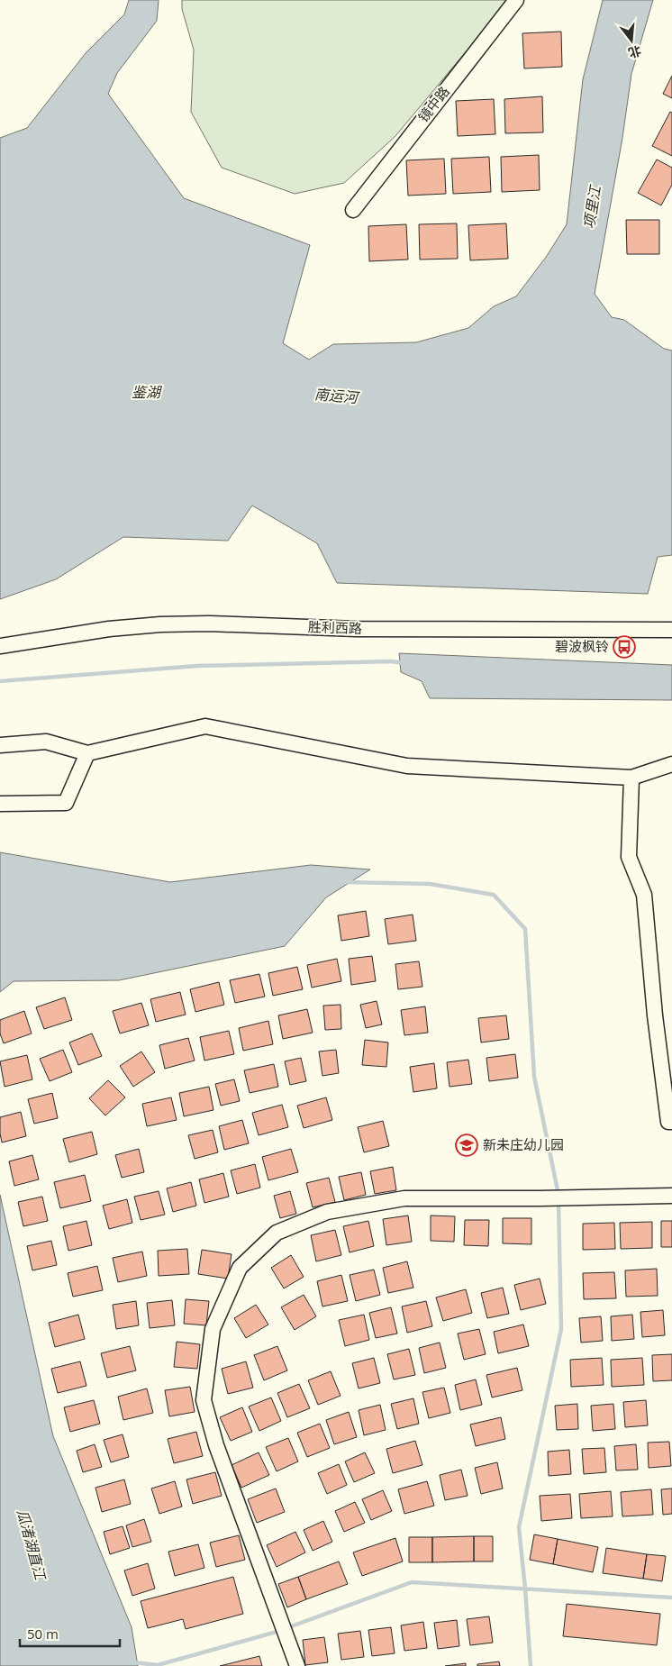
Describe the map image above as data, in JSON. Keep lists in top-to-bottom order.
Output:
{
  "streets": {
    "street": ["镜中路", "胜利西路"]
  },
  "water": [
    "项里江",
    "鉴湖",
    "南运河",
    "瓜渚湖直江"
  ],
  "places": {
    "bus stop": ["碧波枫铃"],
    "school or university": ["新未庄幼儿园"]
  },
  "scale_bar": "50 m",
  "north": "bottom"
}
